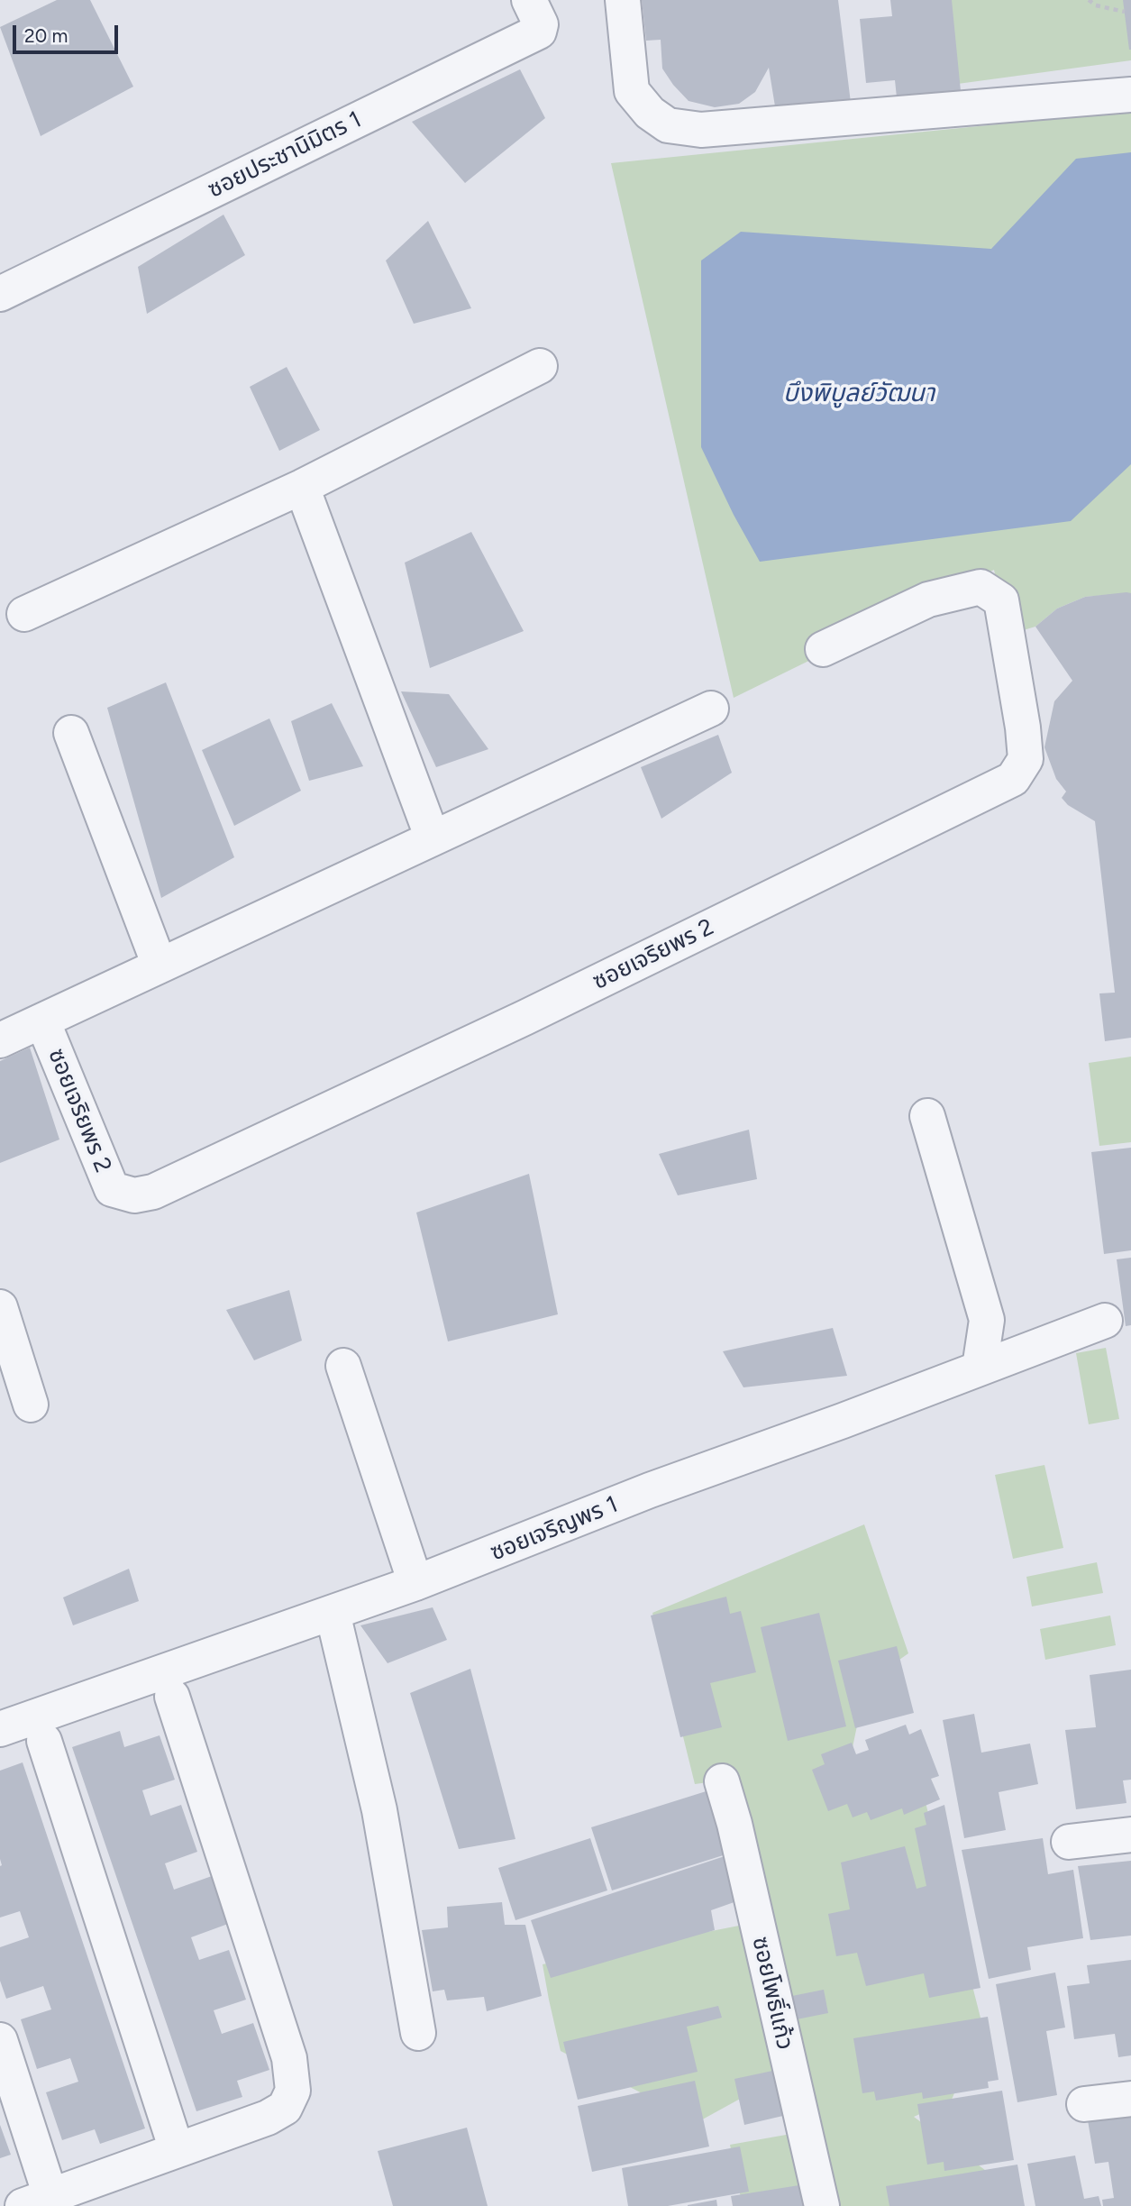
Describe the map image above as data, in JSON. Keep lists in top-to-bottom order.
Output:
{
  "streets": {
    "street": [
      "ซอยประชานิมิตร 1",
      "ซอยเจริยพร 2",
      "ซอยเจริญพร 1",
      "ซอยโพธิ์แก้ว"
    ]
  },
  "water": ["บึงพิบูลย์วัฒนา"],
  "scale_bar": "20 m"
}
